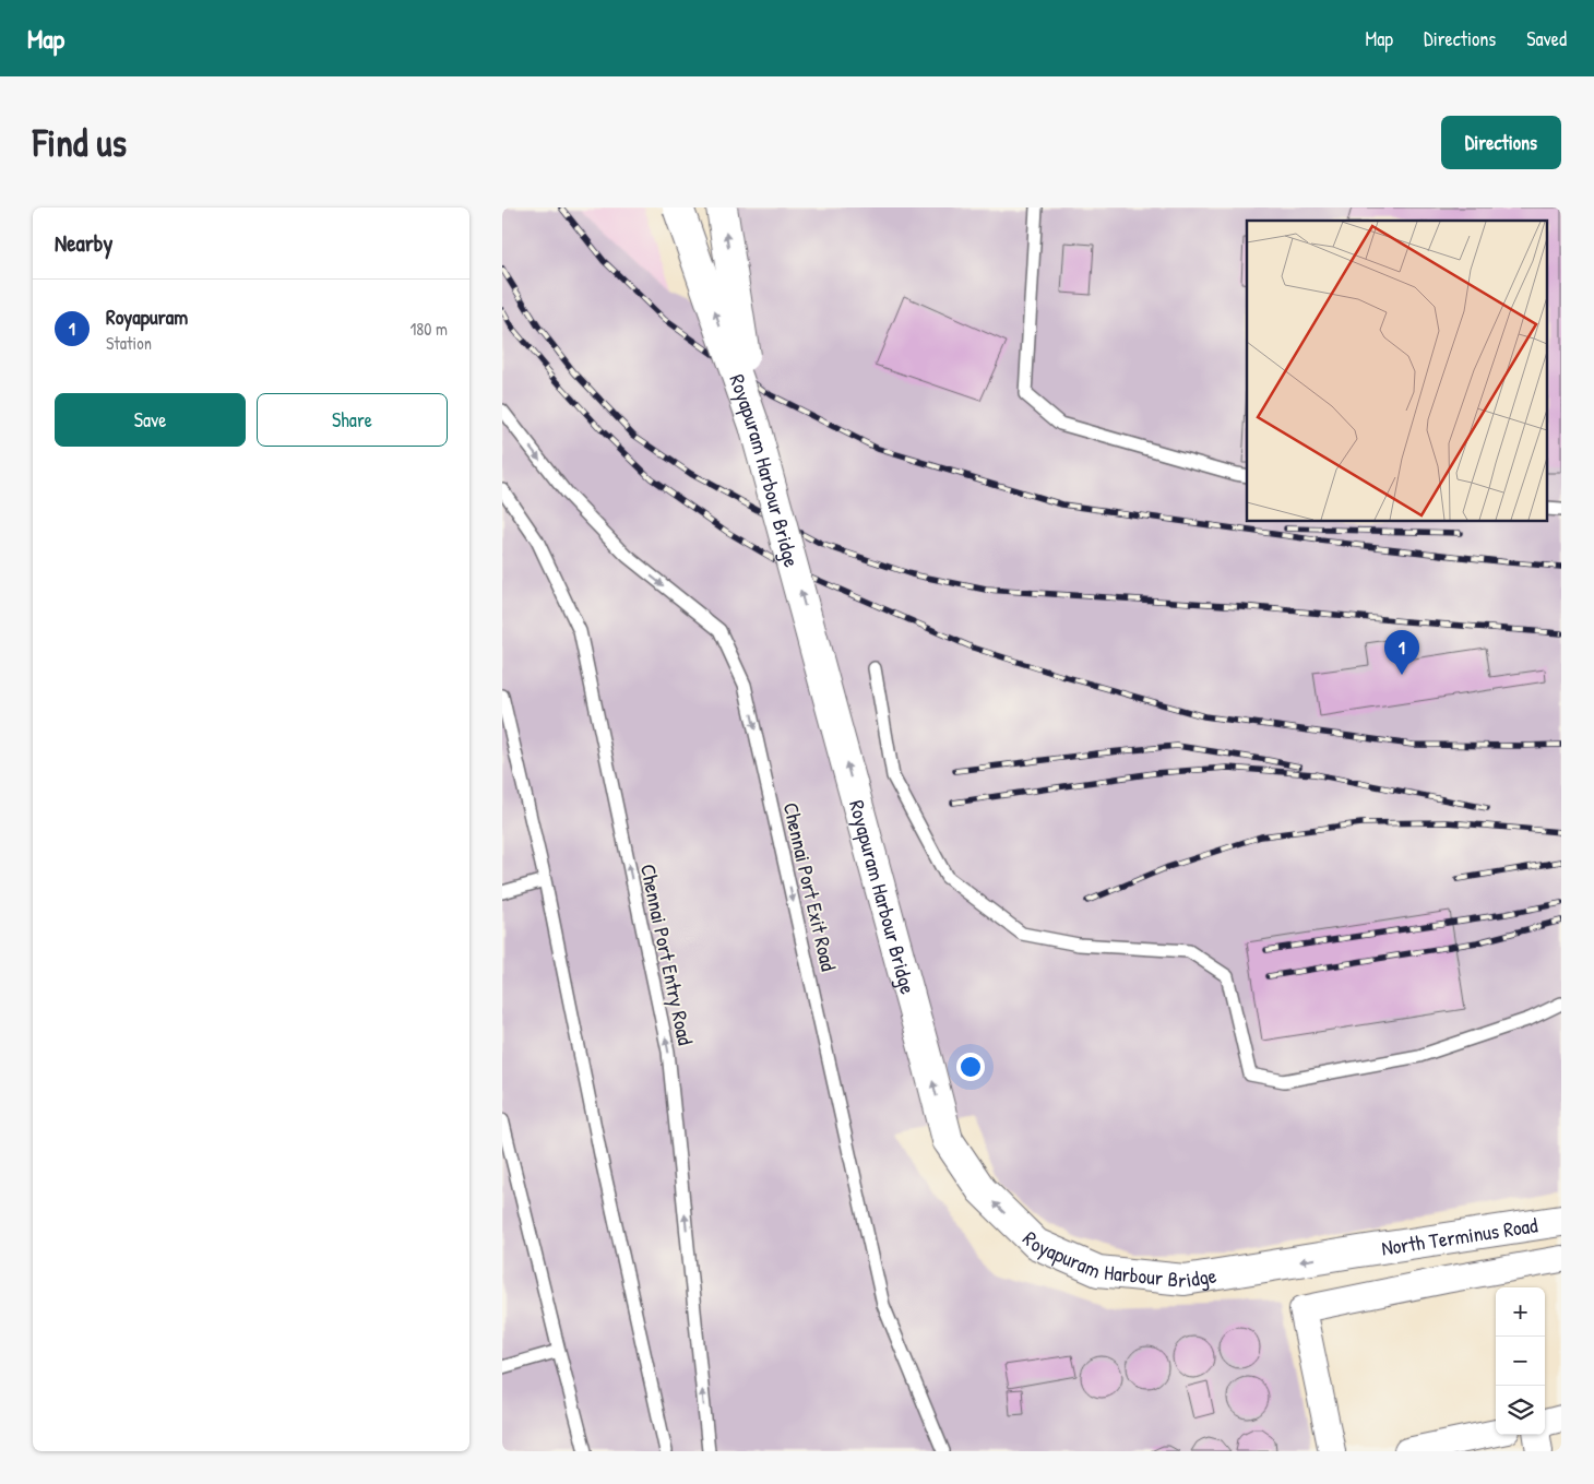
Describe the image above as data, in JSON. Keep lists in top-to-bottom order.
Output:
{
  "streets": {
    "main road": ["Royapuram Harbour Bridge", "North Terminus Road"],
    "lane": ["Chennai Port Exit Road", "Chennai Port Entry Road"]
  },
  "crossings": [
    ["Royapuram Harbour Bridge", "North Terminus Road"]
  ],
  "one_way": ["Royapuram Harbour Bridge", "Chennai Port Exit Road"],
  "page": {
    "header": "Map",
    "nav": ["Map", "Directions", "Saved"],
    "buttons": [
      "Directions",
      ["Save", "Share"]
    ],
    "title": "Find us",
    "heading": "Nearby",
    "list": [
      {
        "mark": "1",
        "name": "Royapuram",
        "note": "Station",
        "value": "180 m"
      }
    ],
    "pins": "1",
    "map_buttons": ["+", "−"]
  }
}
